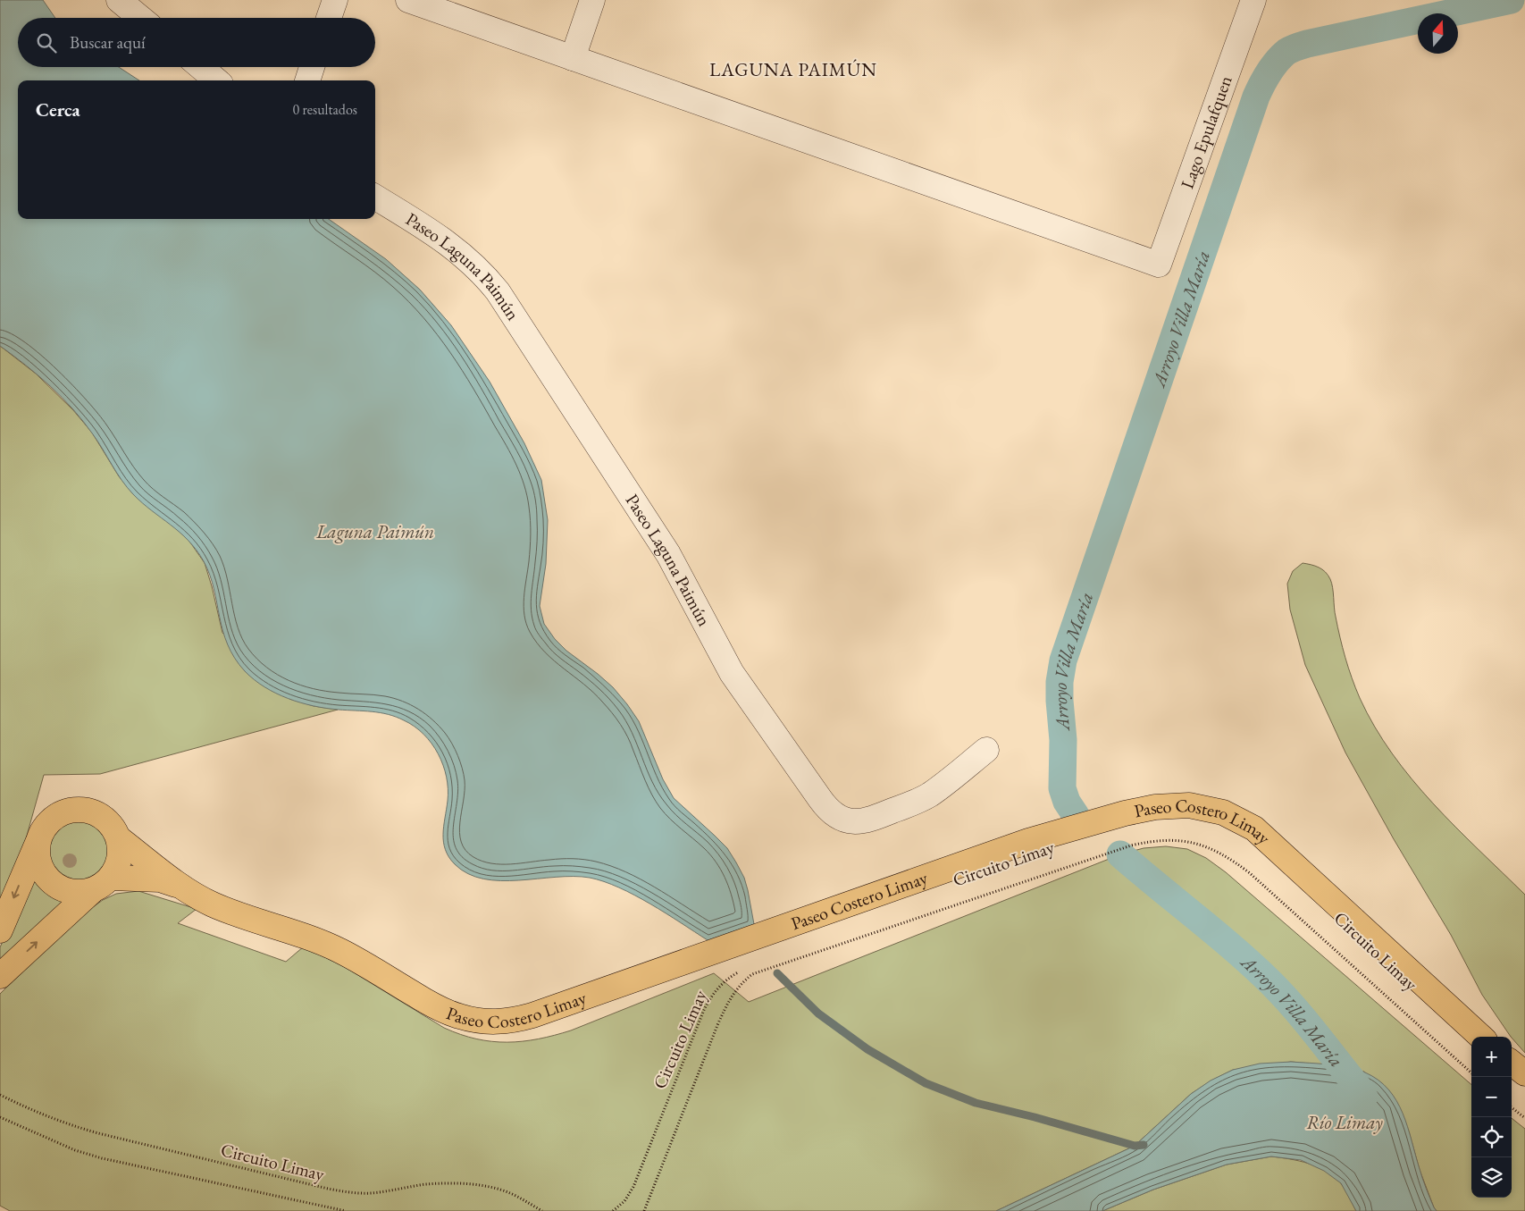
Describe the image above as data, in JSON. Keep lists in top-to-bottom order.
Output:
{
  "streets": {
    "main road": ["Paseo Costero Limay"],
    "street": ["Lago Epulafquen", "Paseo Laguna Paimún"],
    "path": ["Circuito Limay"]
  },
  "districts": ["LAGUNA PAIMÚN"],
  "water": ["Arroyo Villa María", "Laguna Paimún", "Río Limay"],
  "north": "top",
  "page": {
    "search": "Buscar aquí",
    "heading": ["Cerca", "0 resultados"],
    "map_buttons": ["+", "−"]
  }
}
